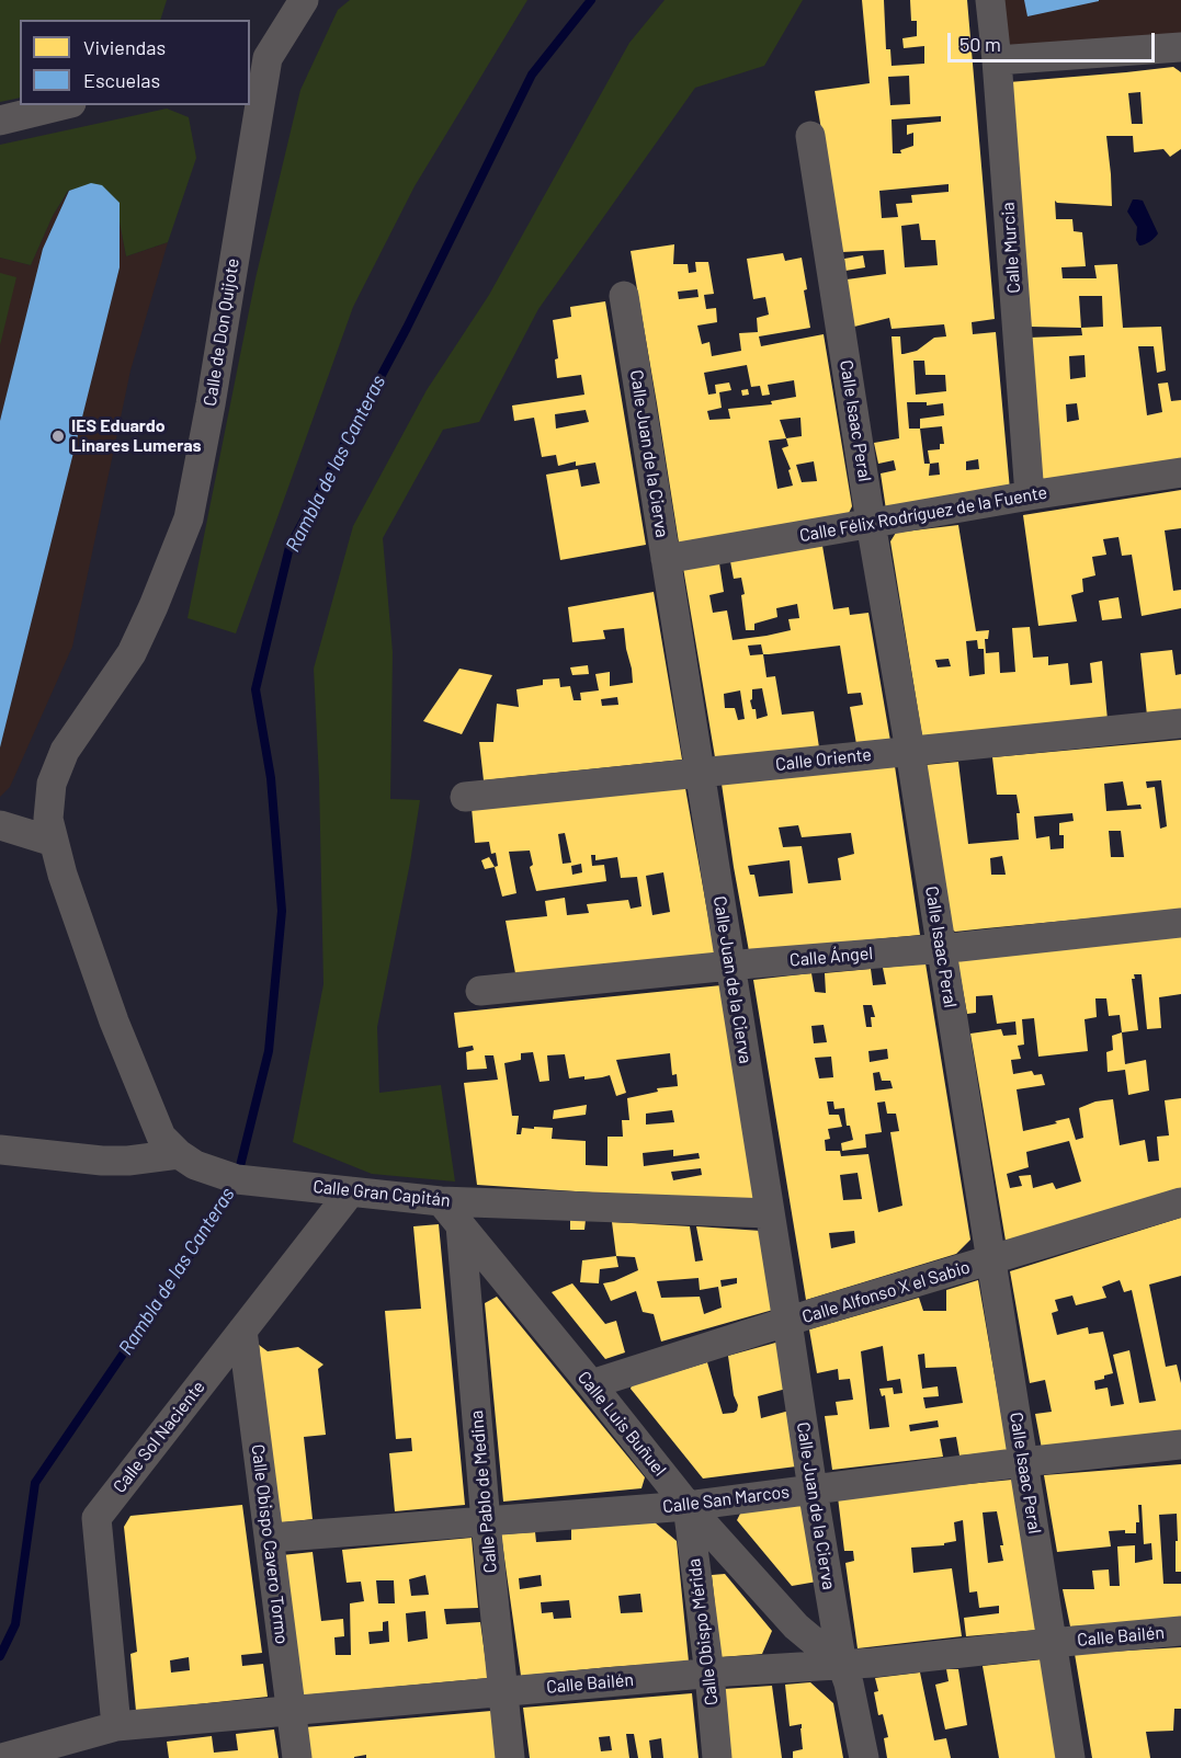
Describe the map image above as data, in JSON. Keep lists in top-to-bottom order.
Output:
{
  "streets": {
    "street": [
      "Calle Murcia",
      "Calle de Don Quijote",
      "Calle Isaac Peral",
      "Calle Juan de la Cierva",
      "Calle Félix Rodríguez de la Fuente",
      "Calle Oriente",
      "Calle Ángel",
      "Calle Gran Capitán",
      "Calle Alfonso X el Sabio",
      "Calle Luis Buñuel",
      "Calle Sol Naciente",
      "Calle Pablo de Medina",
      "Calle San Marcos",
      "Calle Obispo Cavero Tormo",
      "Calle Obispo Mérida",
      "Calle Bailén"
    ]
  },
  "crossings": [
    ["Calle Murcia", "Calle Félix Rodríguez de la Fuente"],
    ["Calle de Don Quijote", "Calle Gran Capitán"],
    ["Calle Isaac Peral", "Calle Félix Rodríguez de la Fuente"],
    ["Calle Isaac Peral", "Calle Oriente"],
    ["Calle Isaac Peral", "Calle Ángel"],
    ["Calle Isaac Peral", "Calle Alfonso X el Sabio"],
    ["Calle Isaac Peral", "Calle San Marcos"],
    ["Calle Isaac Peral", "Calle Bailén"],
    ["Calle Juan de la Cierva", "Calle Félix Rodríguez de la Fuente"],
    ["Calle Juan de la Cierva", "Calle Oriente"],
    ["Calle Juan de la Cierva", "Calle Ángel"],
    ["Calle Juan de la Cierva", "Calle Gran Capitán"],
    ["Calle Juan de la Cierva", "Calle Alfonso X el Sabio"],
    ["Calle Juan de la Cierva", "Calle Luis Buñuel"],
    ["Calle Juan de la Cierva", "Calle San Marcos"],
    ["Calle Juan de la Cierva", "Calle Bailén"],
    ["Calle Gran Capitán", "Calle Luis Buñuel"],
    ["Calle Gran Capitán", "Calle Sol Naciente"],
    ["Calle Alfonso X el Sabio", "Calle Luis Buñuel"],
    ["Calle Luis Buñuel", "Calle Pablo de Medina"],
    ["Calle Luis Buñuel", "Calle San Marcos"],
    ["Calle Luis Buñuel", "Calle Obispo Mérida"],
    ["Calle Luis Buñuel", "Calle Bailén"],
    ["Calle Sol Naciente", "Calle Obispo Cavero Tormo"],
    ["Calle Sol Naciente", "Calle Bailén"],
    ["Calle Pablo de Medina", "Calle San Marcos"],
    ["Calle Pablo de Medina", "Calle Bailén"],
    ["Calle San Marcos", "Calle Obispo Cavero Tormo"],
    ["Calle San Marcos", "Calle Obispo Mérida"],
    ["Calle Obispo Cavero Tormo", "Calle Bailén"],
    ["Calle Obispo Mérida", "Calle Bailén"]
  ],
  "water": ["Rambla de las Canteras"],
  "places": ["IES Eduardo Linares Lumeras"],
  "legend": ["Viviendas", "Escuelas"],
  "scale_bar": "50 m"
}
